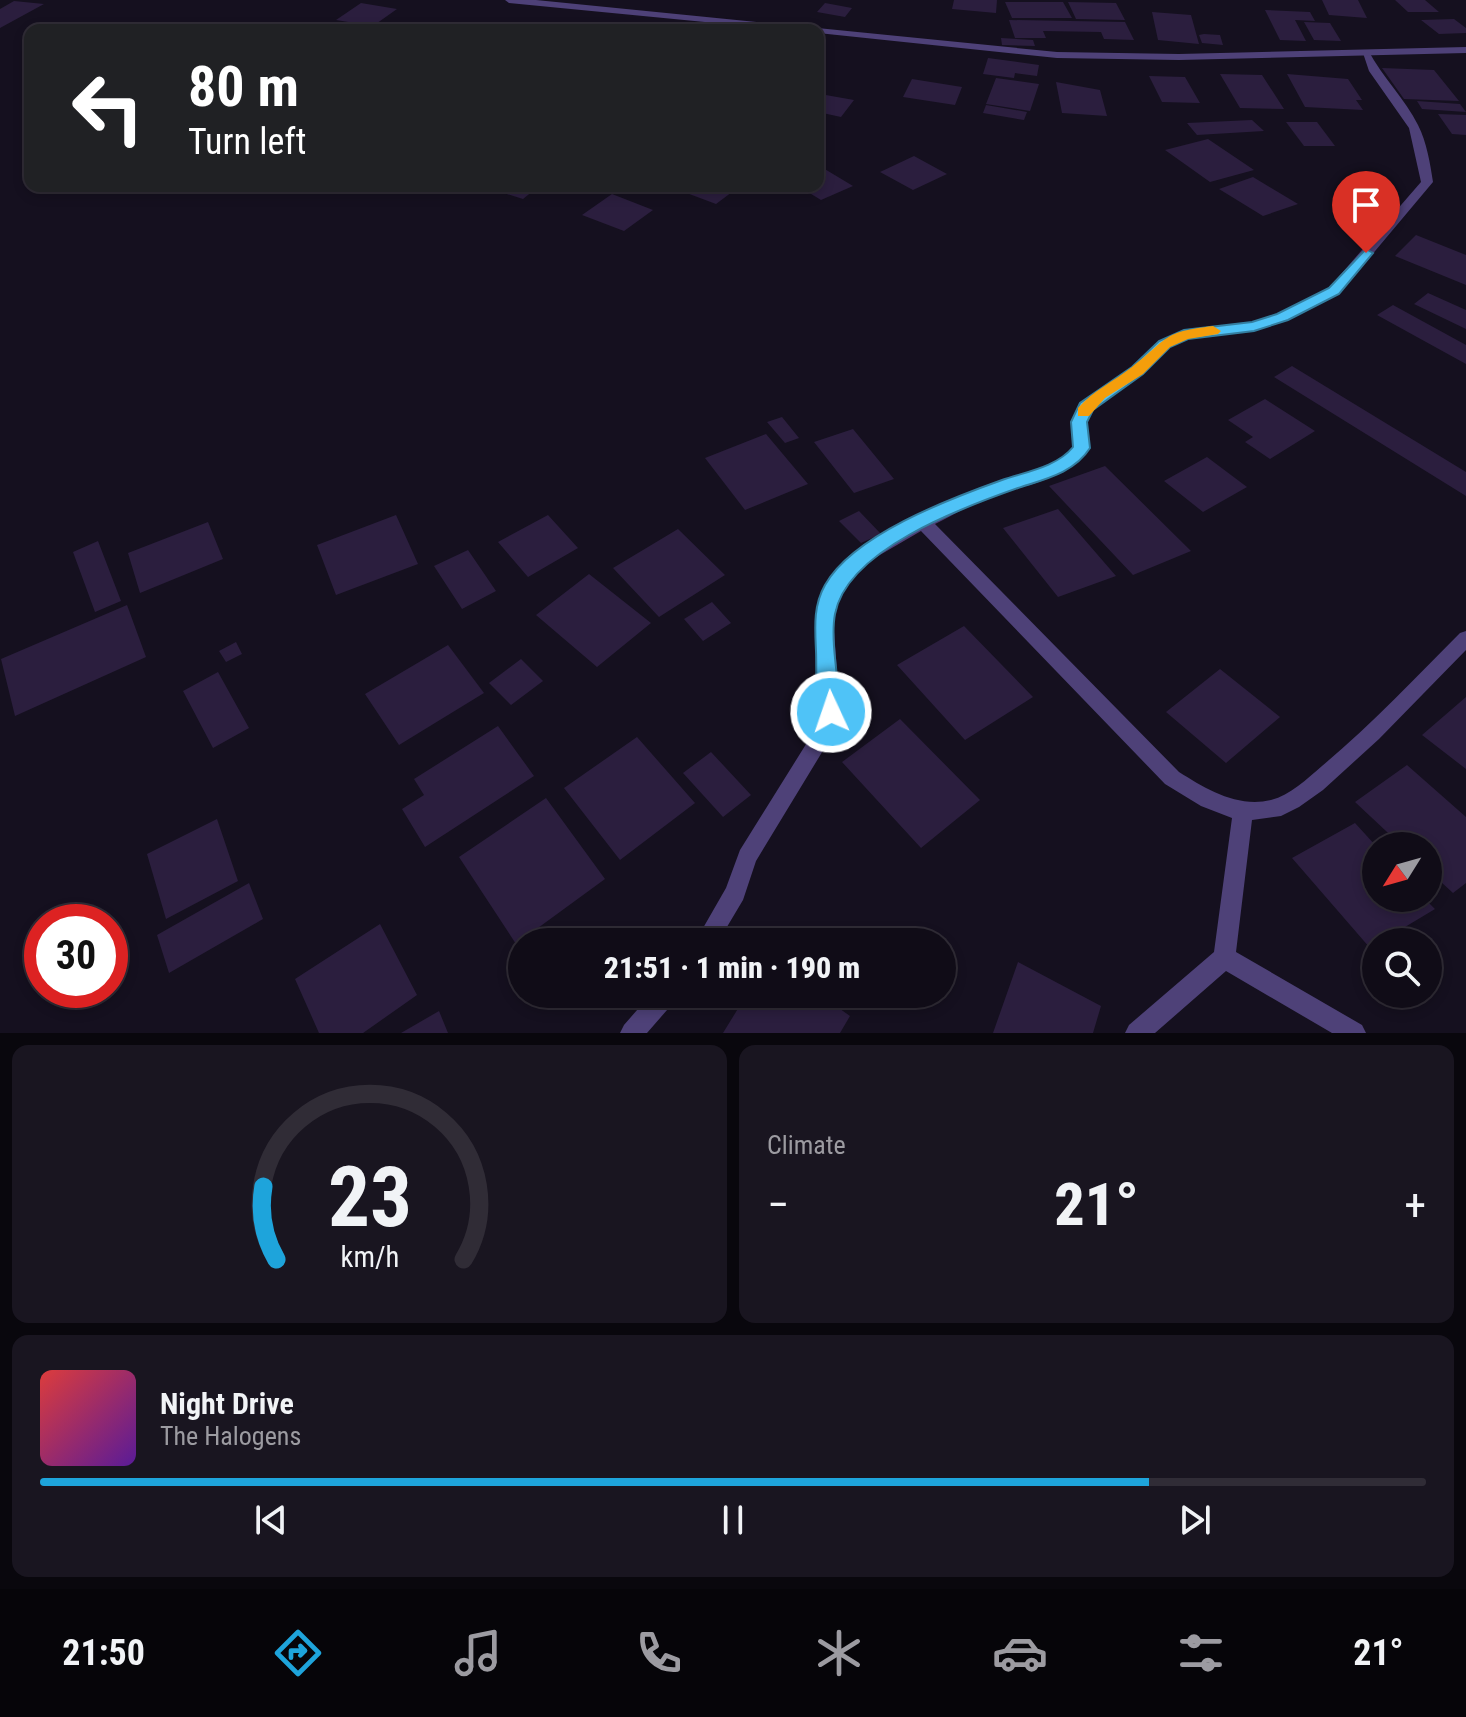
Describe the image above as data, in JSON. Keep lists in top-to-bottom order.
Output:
{
  "north": "bottom left",
  "page": {
    "turn": ["80 m", "Turn left"],
    "limit": "30",
    "trip": "21:51 · 1 min · 190 m",
    "tile": "Climate",
    "heat": ["−", "21°", "+"],
    "song": ["Night Drive", "The Halogens"],
    "tabs": ["21:50", "21°"],
    "gauge": ["23", "km/h"]
  }
}
